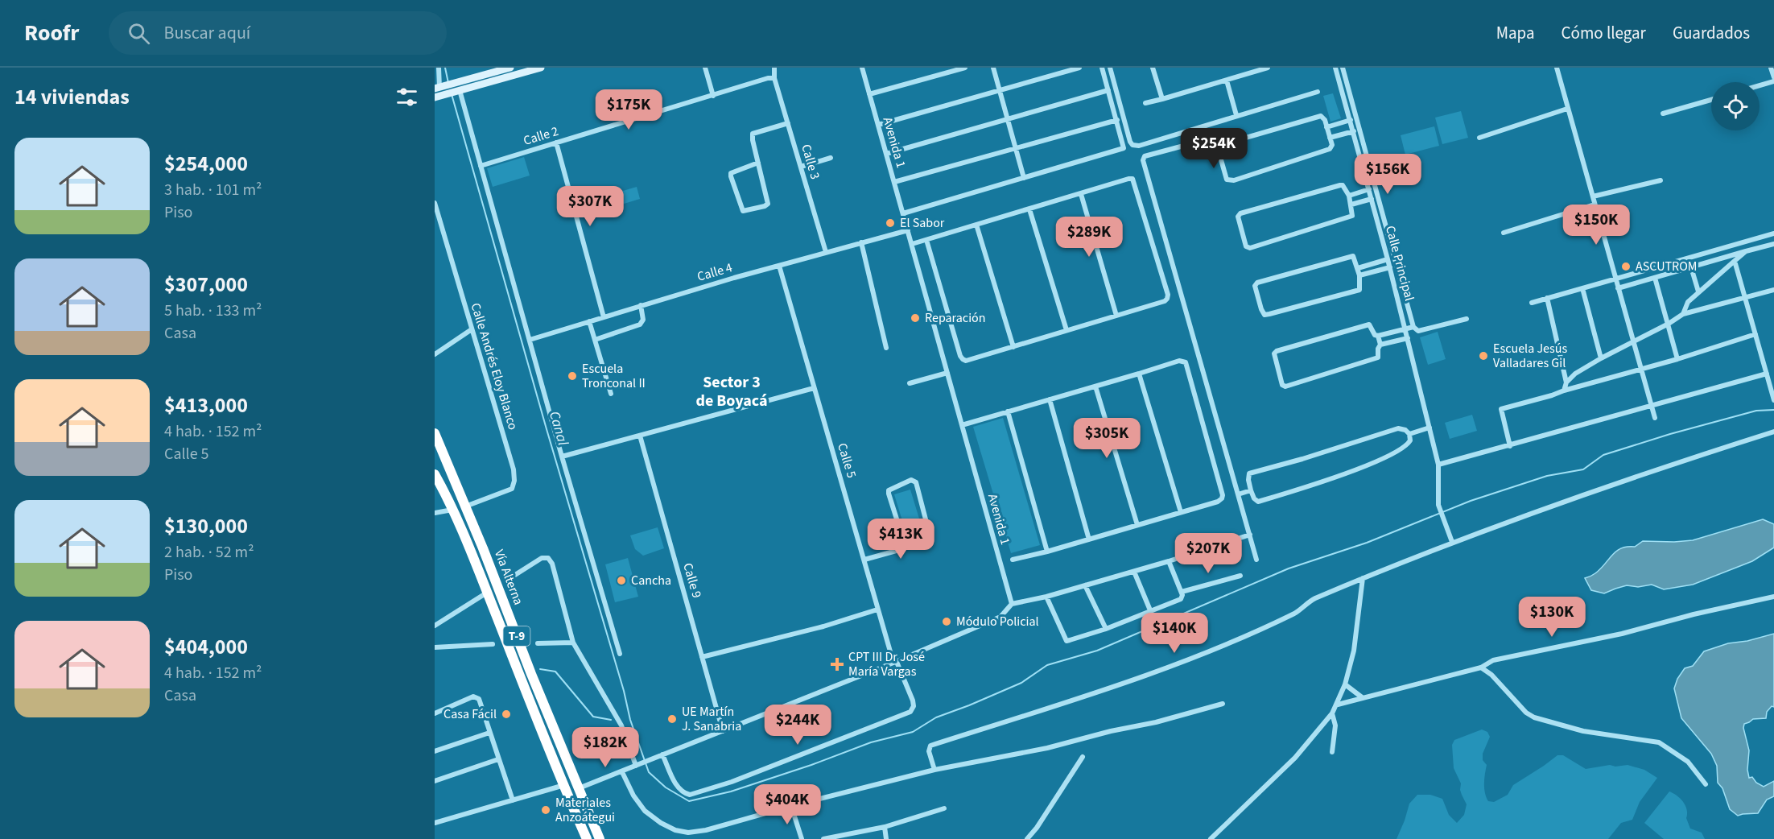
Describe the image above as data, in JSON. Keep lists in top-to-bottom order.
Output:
{
  "streets": {
    "highway": ["Vía Alterna", "T-9"],
    "street": [
      "Calle 2",
      "Avenida 1",
      "Calle 3",
      "Calle Principal",
      "Calle 4",
      "Calle Andrés Eloy Blanco",
      "Calle 5",
      "Calle 9"
    ]
  },
  "crossings": [
    ["Calle 2", "Calle 3"],
    ["Avenida 1", "Calle 4"],
    ["Calle 3", "Calle 4"],
    ["Calle 4", "Calle 5"],
    ["Calle Andrés Eloy Blanco", "Vía Alterna"]
  ],
  "districts": ["Sector 3 de Boyacá"],
  "water": ["Canal"],
  "places": {
    "other": [
      "El Sabor",
      "ASCUTROM",
      "Reparación",
      "Escuela Jesús Valladares Gil",
      "Escuela Tronconal II",
      "Cancha",
      "Módulo Policial",
      "Casa Fácil",
      "UE Martín J. Sanabria",
      "Materiales Anzoátegui"
    ],
    "health": ["CPT III Dr José María Vargas"]
  },
  "page": {
    "header": "Roofr",
    "search": "Buscar aquí",
    "nav": ["Mapa", "Cómo llegar", "Guardados"],
    "heading": "14 viviendas",
    "price": [
      "$175K",
      "$254K",
      "$156K",
      "$307K",
      "$150K",
      "$289K",
      "$305K",
      "$413K",
      "$207K",
      "$130K",
      "$140K",
      "$244K",
      "$182K",
      "$404K"
    ],
    "list": [
      {
        "name": "$254,000",
        "note": "3 hab. · 101 m² · Piso"
      },
      {
        "name": "$307,000",
        "note": "5 hab. · 133 m² · Casa"
      },
      {
        "name": "$413,000",
        "note": "4 hab. · 152 m² · Calle 5"
      },
      {
        "name": "$130,000",
        "note": "2 hab. · 52 m² · Piso"
      },
      {
        "name": "$404,000",
        "note": "4 hab. · 152 m² · Casa"
      }
    ]
  }
}
